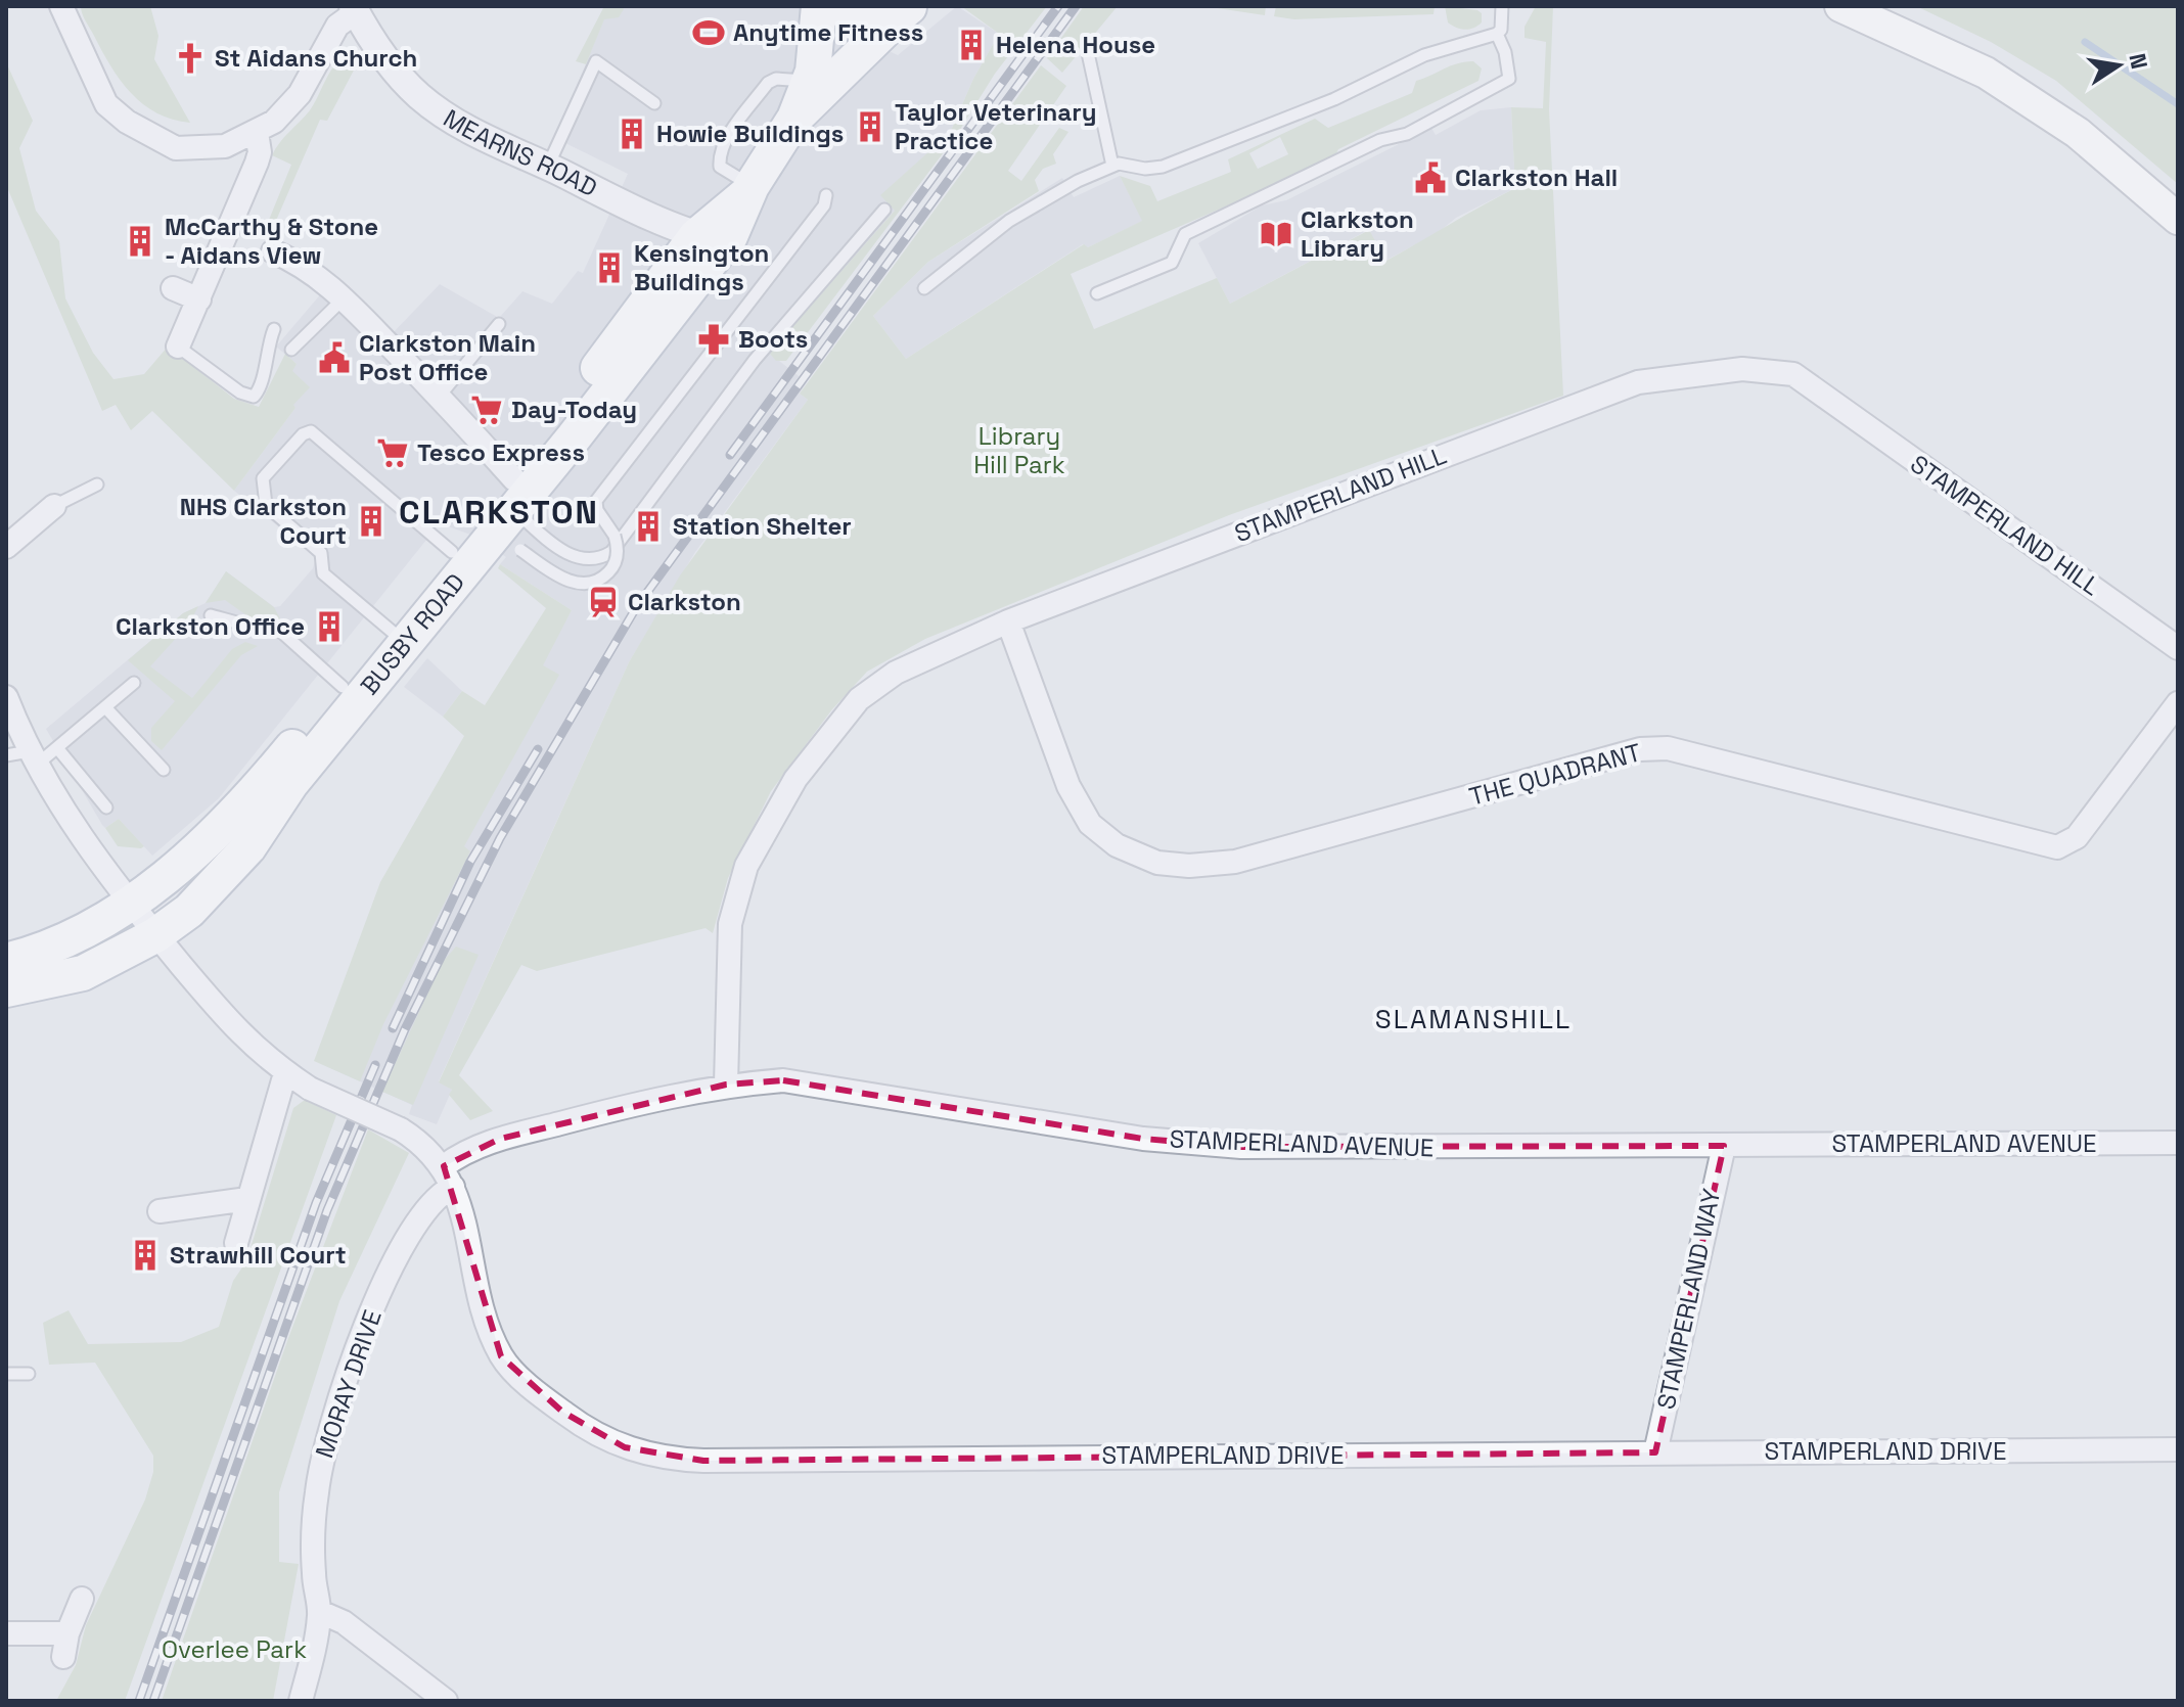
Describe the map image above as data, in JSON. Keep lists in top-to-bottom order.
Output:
{
  "streets": {
    "main road": ["BUSBY ROAD"],
    "street": [
      "MEARNS ROAD",
      "STAMPERLAND HILL",
      "THE QUADRANT",
      "STAMPERLAND AVENUE",
      "STAMPERLAND WAY",
      "MORAY DRIVE",
      "STAMPERLAND DRIVE"
    ]
  },
  "crossings": [
    ["MEARNS ROAD", "BUSBY ROAD"],
    ["STAMPERLAND HILL", "THE QUADRANT"],
    ["STAMPERLAND HILL", "STAMPERLAND AVENUE"],
    ["STAMPERLAND AVENUE", "STAMPERLAND WAY"],
    ["STAMPERLAND AVENUE", "MORAY DRIVE"],
    ["STAMPERLAND AVENUE", "STAMPERLAND DRIVE"],
    ["STAMPERLAND WAY", "STAMPERLAND DRIVE"],
    ["MORAY DRIVE", "STAMPERLAND DRIVE"]
  ],
  "districts": ["CLARKSTON", "SLAMANSHILL"],
  "parks": ["Library Hill Park", "Overlee Park"],
  "places": {
    "sports": ["Anytime Fitness"],
    "building": [
      "Helena House",
      "Taylor Veterinary Practice",
      "Howie Buildings",
      "McCarthy & Stone - Aidans View",
      "Kensington Buildings",
      "NHS Clarkston Court",
      "Station Shelter",
      "Clarkston Office",
      "Strawhill Court"
    ],
    "church": ["St Aidans Church"],
    "public building": ["Clarkston Hall", "Clarkston Main Post Office"],
    "library": ["Clarkston Library"],
    "pharmacy": ["Boots"],
    "supermarket": ["Day-Today", "Tesco Express"],
    "station": ["Clarkston"]
  },
  "north": "right"
}
